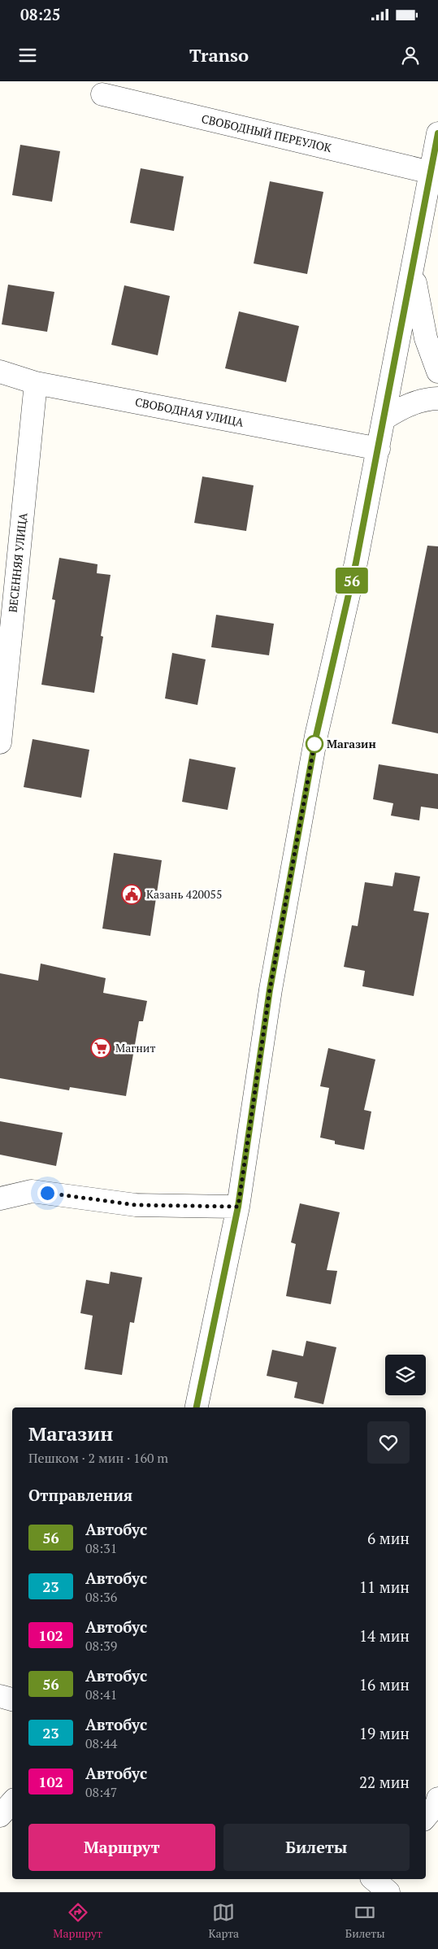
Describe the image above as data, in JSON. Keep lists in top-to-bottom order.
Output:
{
  "streets": {
    "street": ["СВОБОДНЫЙ ПЕРЕУЛОК", "СВОБОДНАЯ УЛИЦА", "ВЕСЕННЯЯ УЛИЦА"]
  },
  "crossings": [
    ["СВОБОДНАЯ УЛИЦА", "ВЕСЕННЯЯ УЛИЦА"]
  ],
  "places": {
    "other": ["Магазин"],
    "public building": ["Казань 420055"],
    "supermarket": ["Магнит"]
  },
  "lines": ["bus line 56"],
  "page": {
    "status": "08:25",
    "header": "Transo",
    "on_map": "56",
    "heading": [
      ["Магазин", "Пешком · 2 мин · 160 m"],
      "Отправления"
    ],
    "list": [
      {
        "mark": "56",
        "name": "Автобус",
        "note": "08:31",
        "value": "6 мин"
      },
      {
        "mark": "23",
        "name": "Автобус",
        "note": "08:36",
        "value": "11 мин"
      },
      {
        "mark": "102",
        "name": "Автобус",
        "note": "08:39",
        "value": "14 мин"
      },
      {
        "mark": "56",
        "name": "Автобус",
        "note": "08:41",
        "value": "16 мин"
      },
      {
        "mark": "23",
        "name": "Автобус",
        "note": "08:44",
        "value": "19 мин"
      },
      {
        "mark": "102",
        "name": "Автобус",
        "note": "08:47",
        "value": "22 мин"
      }
    ],
    "buttons": ["Маршрут", "Билеты"],
    "tabs": ["Маршрут", "Карта", "Билеты"]
  }
}
